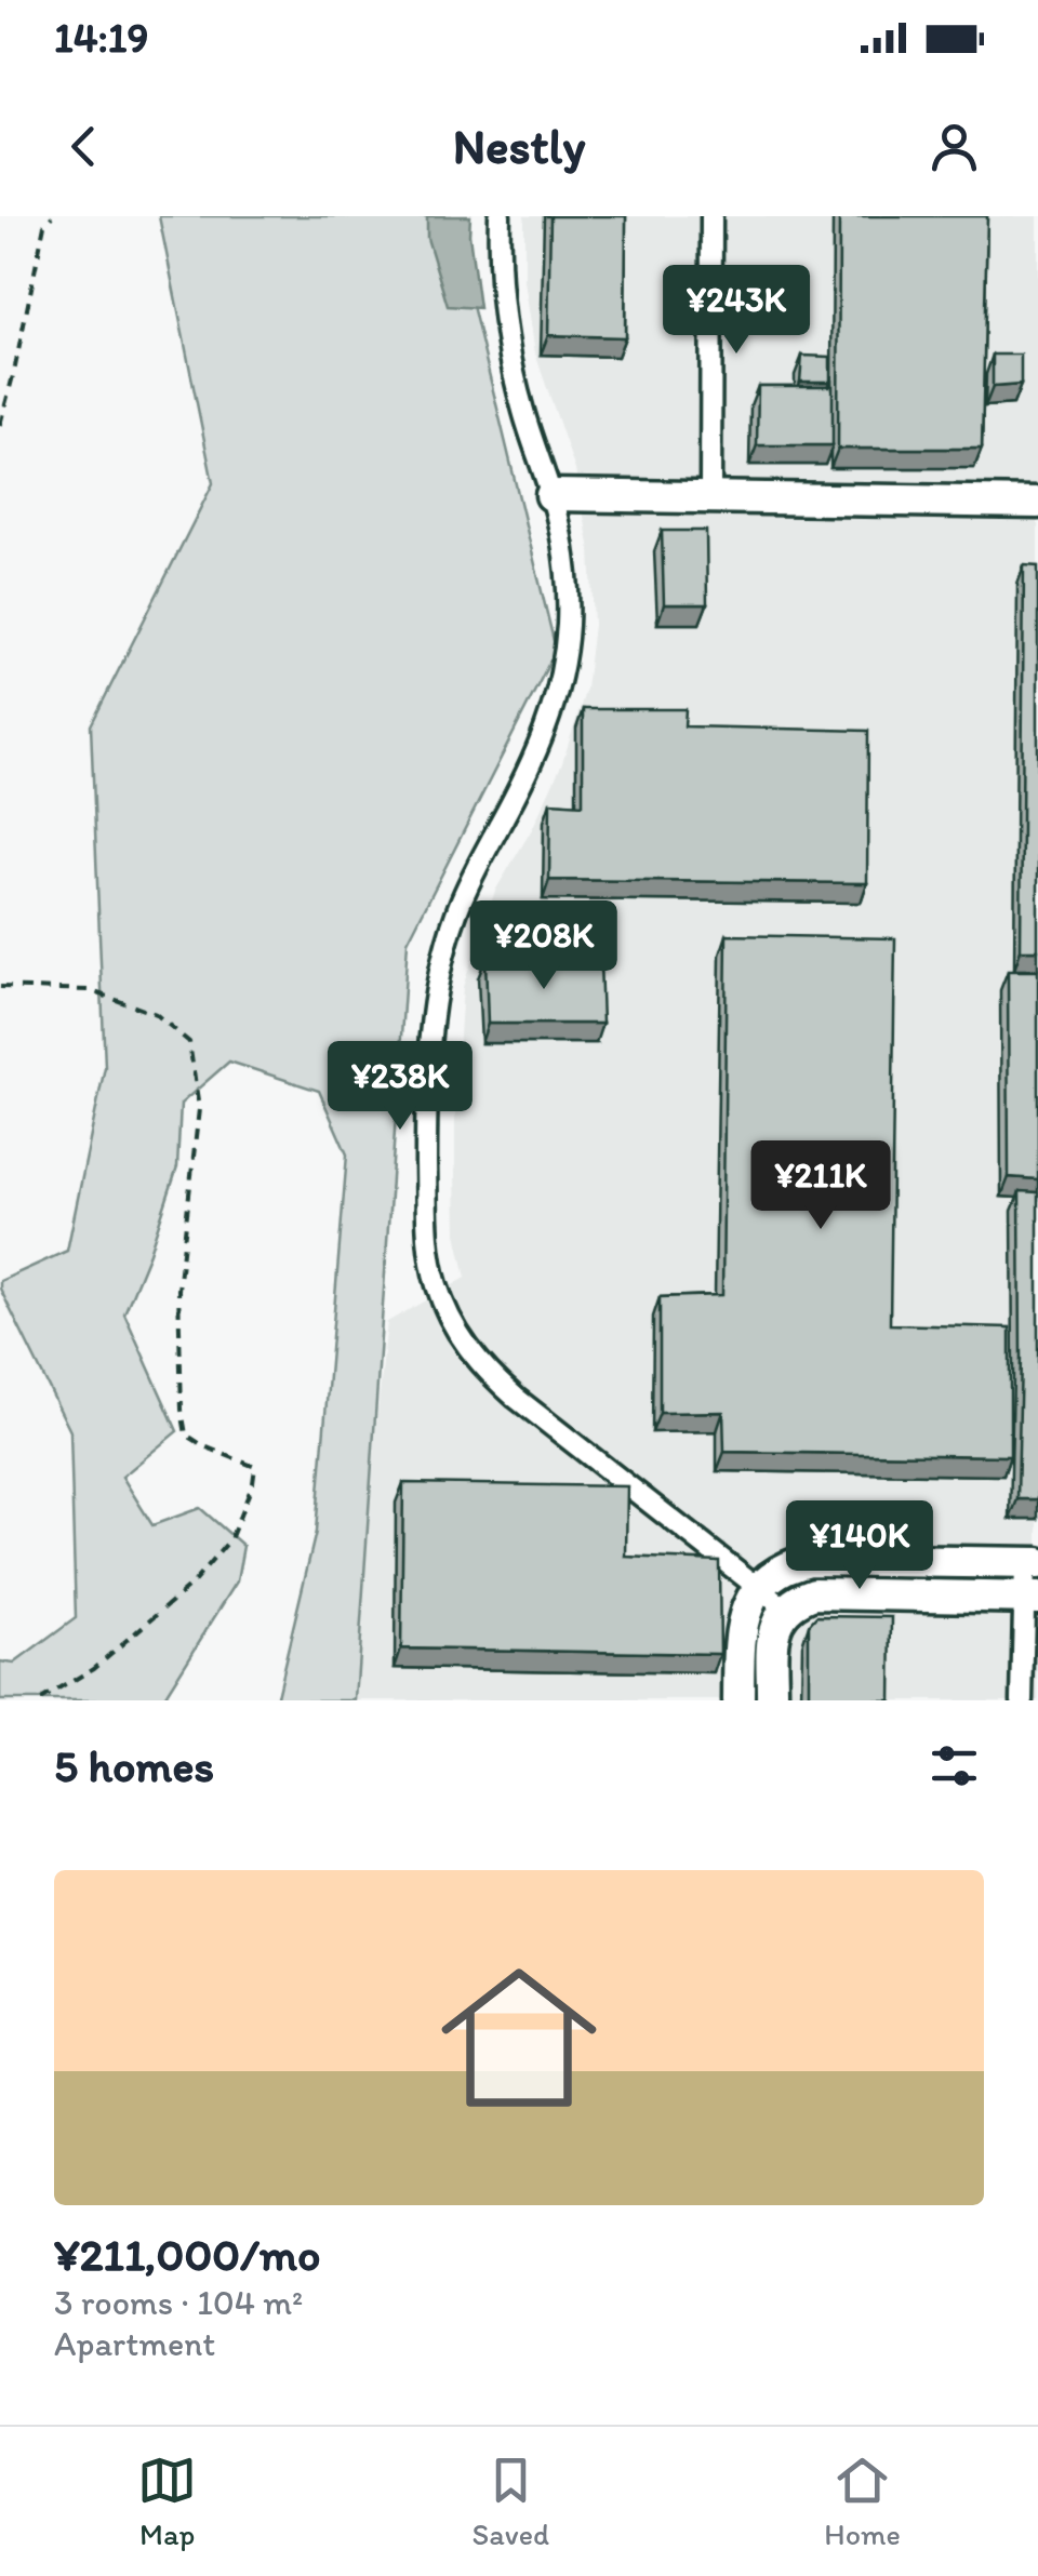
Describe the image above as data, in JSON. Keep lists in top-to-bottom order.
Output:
{
  "page": {
    "status": "14:19",
    "header": "Nestly",
    "price": [
      "¥243K",
      "¥208K",
      "¥238K",
      "¥211K",
      "¥140K"
    ],
    "heading": "5 homes",
    "list": [
      {
        "name": "¥211,000/mo",
        "note": "3 rooms · 104 m² · Apartment"
      }
    ],
    "tabs": ["Map", "Saved", "Home"]
  }
}
